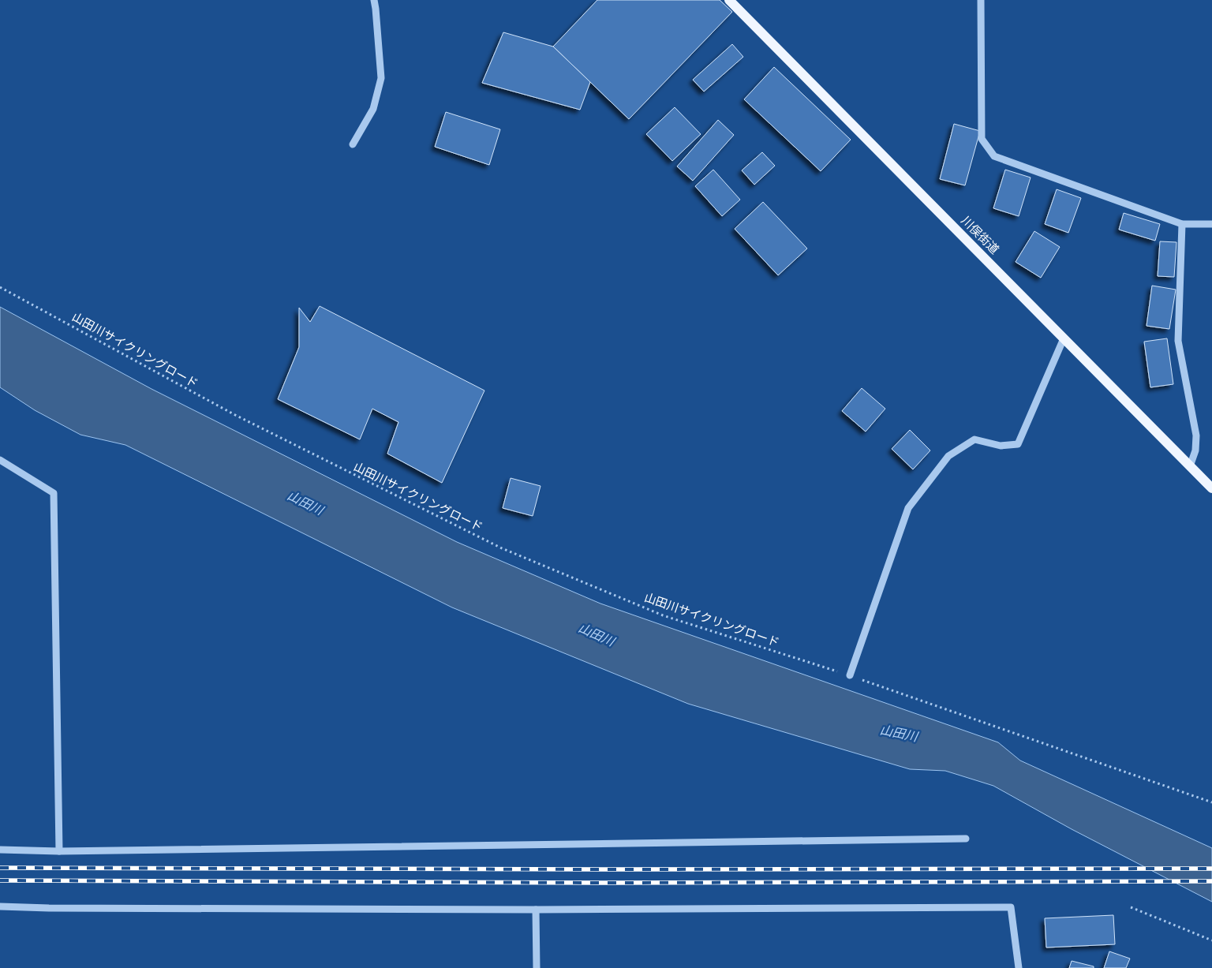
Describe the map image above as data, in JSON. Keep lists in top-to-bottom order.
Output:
{
  "streets": {
    "main road": ["川俣街道"],
    "path": ["山田川サイクリングロード"]
  },
  "water": ["山田川"]
}
